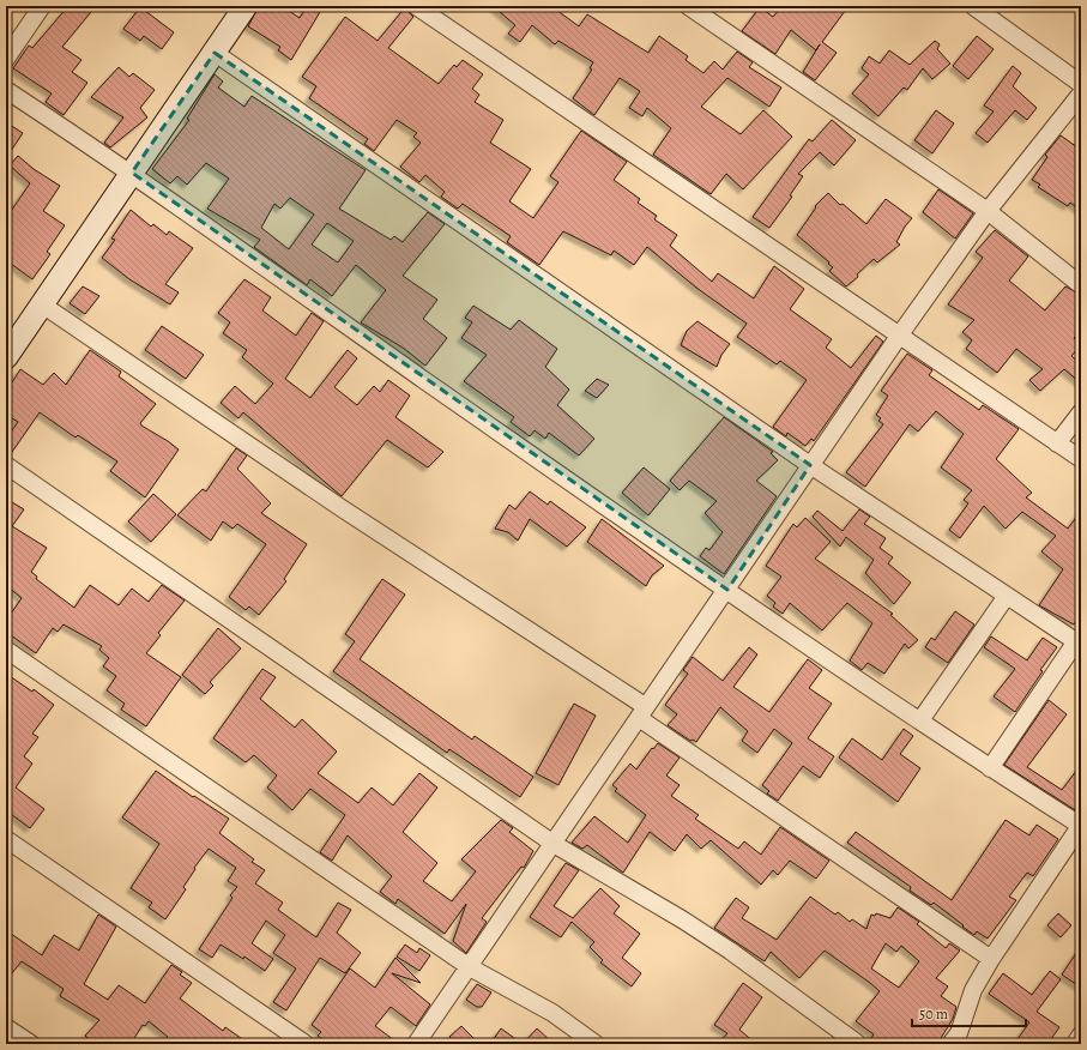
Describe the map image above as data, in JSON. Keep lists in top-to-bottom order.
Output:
{
  "scale_bar": "50 m"
}
